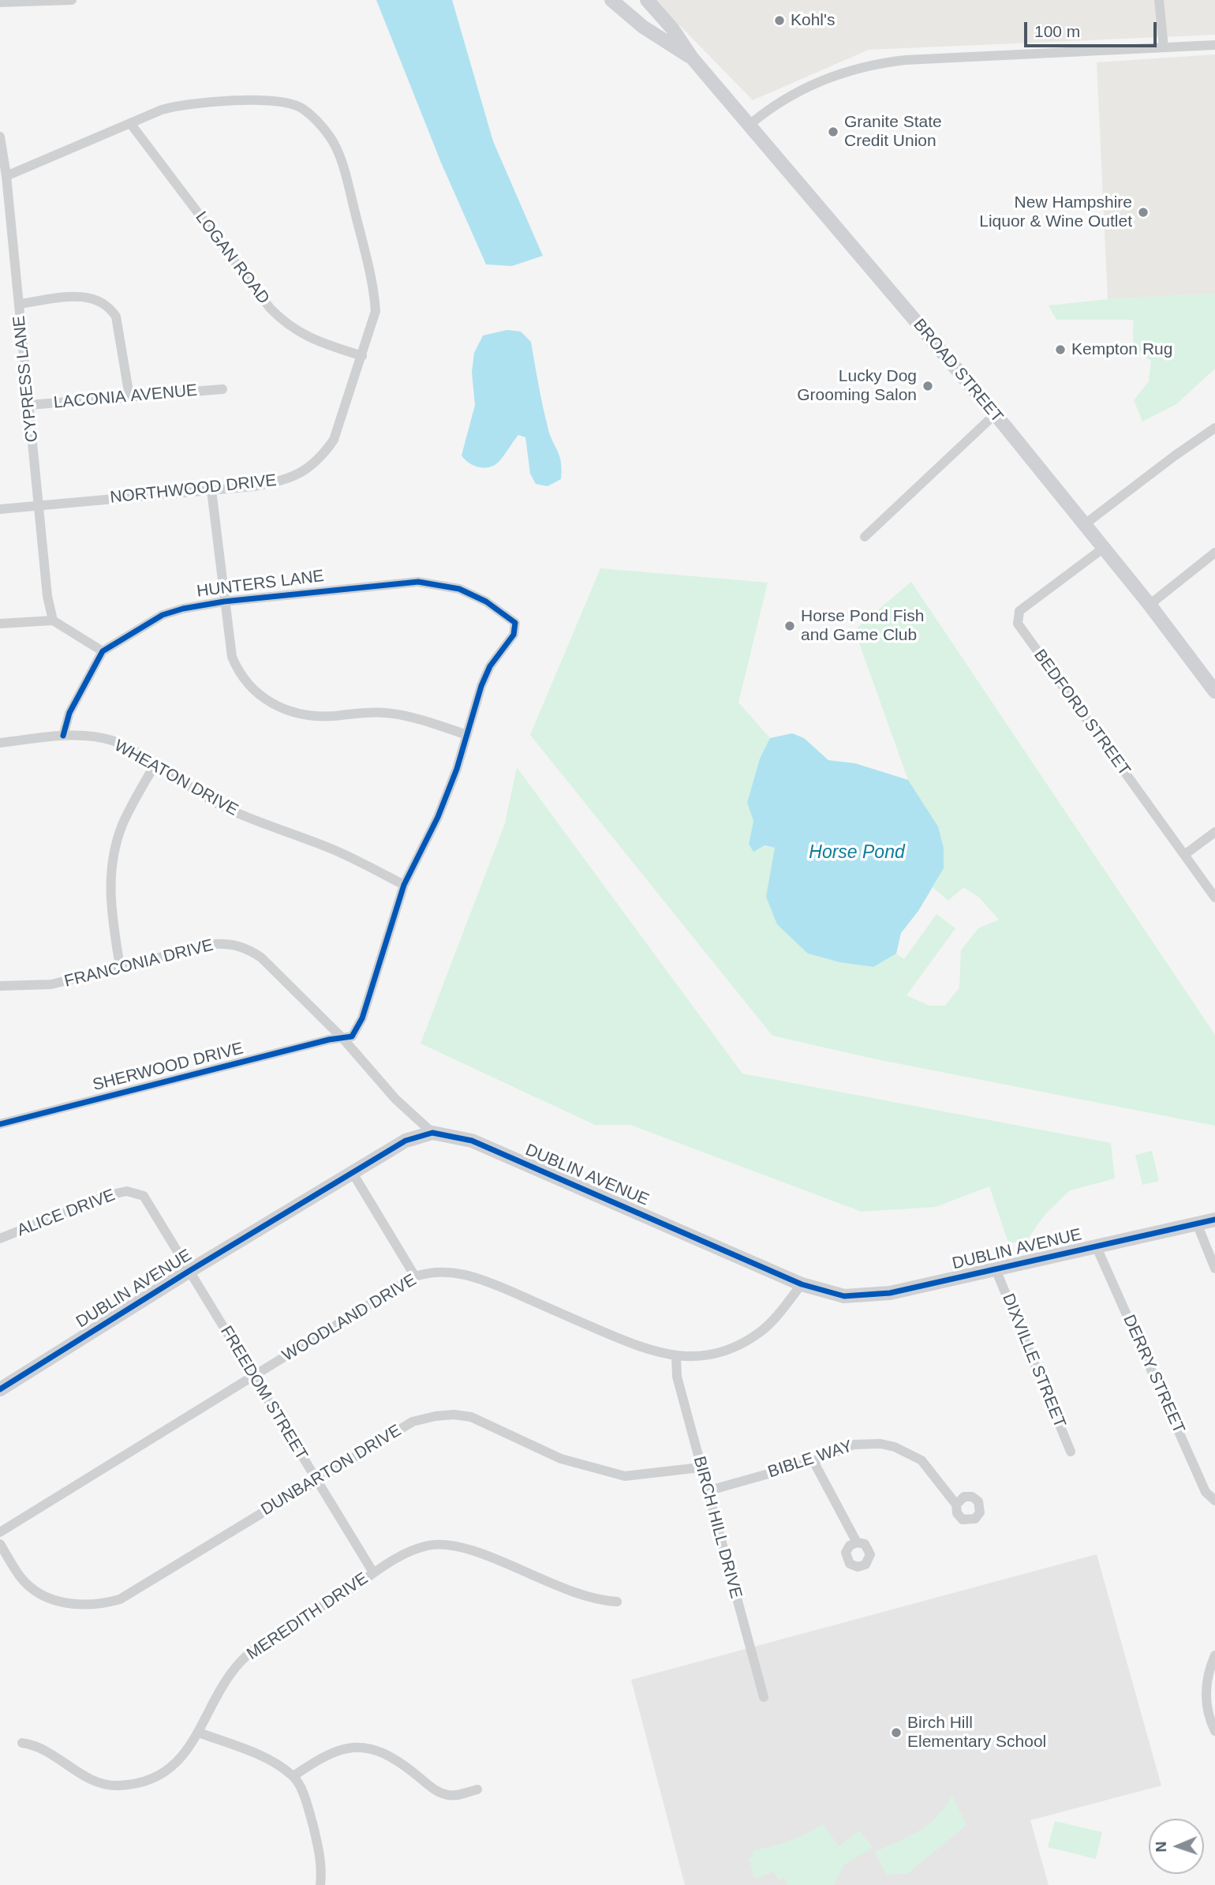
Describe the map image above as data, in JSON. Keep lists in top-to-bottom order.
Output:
{
  "streets": {
    "street": [
      "LOGAN ROAD",
      "BROAD STREET",
      "CYPRESS LANE",
      "LACONIA AVENUE",
      "NORTHWOOD DRIVE",
      "HUNTERS LANE",
      "BEDFORD STREET",
      "WHEATON DRIVE",
      "FRANCONIA DRIVE",
      "SHERWOOD DRIVE",
      "DUBLIN AVENUE",
      "ALICE DRIVE",
      "WOODLAND DRIVE",
      "DIXVILLE STREET",
      "DERRY STREET",
      "FREEDOM STREET",
      "BIBLE WAY",
      "DUNBARTON DRIVE",
      "BIRCH HILL DRIVE",
      "MEREDITH DRIVE"
    ]
  },
  "crossings": [
    ["LOGAN ROAD", "NORTHWOOD DRIVE"],
    ["BROAD STREET", "BEDFORD STREET"],
    ["CYPRESS LANE", "LACONIA AVENUE"],
    ["CYPRESS LANE", "NORTHWOOD DRIVE"],
    ["FRANCONIA DRIVE", "SHERWOOD DRIVE"],
    ["FRANCONIA DRIVE", "DUBLIN AVENUE"],
    ["DUBLIN AVENUE", "ALICE DRIVE"],
    ["DUBLIN AVENUE", "WOODLAND DRIVE"],
    ["DUBLIN AVENUE", "DIXVILLE STREET"],
    ["DUBLIN AVENUE", "DERRY STREET"],
    ["DUBLIN AVENUE", "FREEDOM STREET"],
    ["ALICE DRIVE", "FREEDOM STREET"],
    ["WOODLAND DRIVE", "FREEDOM STREET"],
    ["WOODLAND DRIVE", "BIRCH HILL DRIVE"],
    ["FREEDOM STREET", "DUNBARTON DRIVE"],
    ["FREEDOM STREET", "MEREDITH DRIVE"],
    ["BIBLE WAY", "BIRCH HILL DRIVE"],
    ["DUNBARTON DRIVE", "BIRCH HILL DRIVE"]
  ],
  "water": ["Horse Pond"],
  "places": [
    "Kohl's",
    "Granite State Credit Union",
    "New Hampshire Liquor & Wine Outlet",
    "Kempton Rug",
    "Lucky Dog Grooming Salon",
    "Horse Pond Fish and Game Club",
    "Birch Hill Elementary School"
  ],
  "scale_bar": "100 m",
  "north": "left"
}
